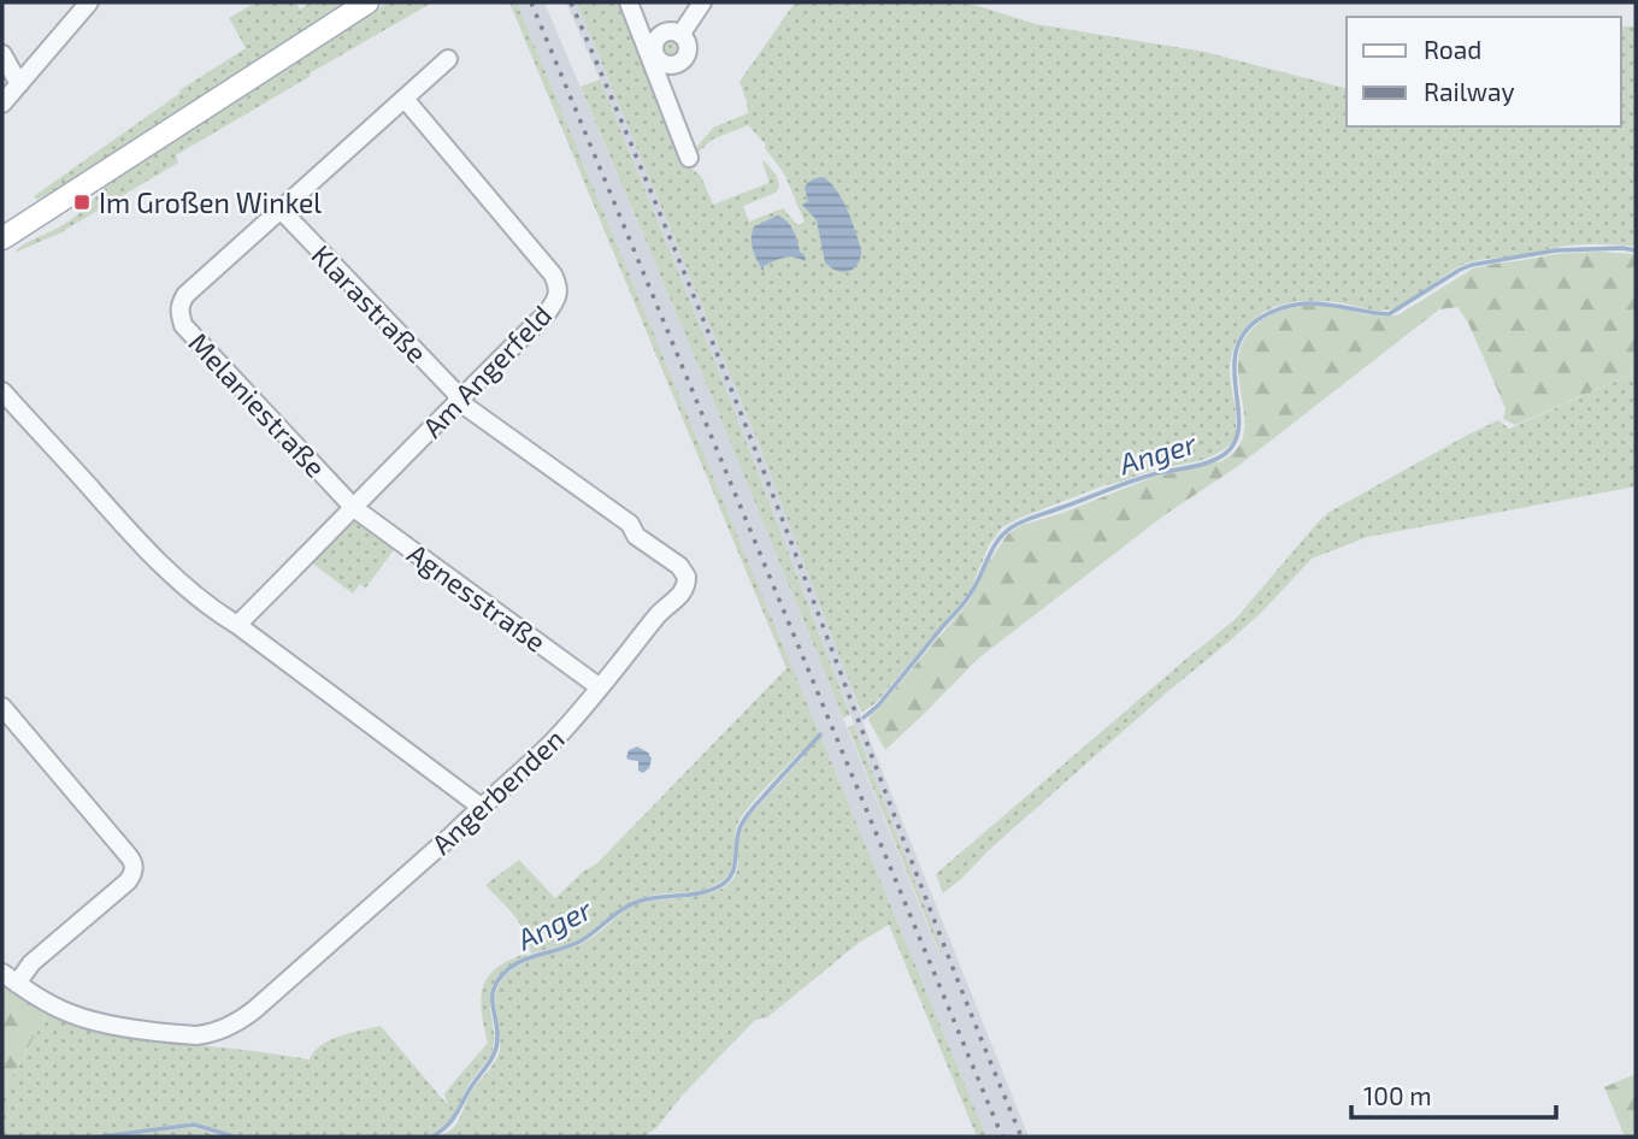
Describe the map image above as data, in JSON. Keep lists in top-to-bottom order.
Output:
{
  "streets": {
    "street": [
      "Klarastraße",
      "Am Angerfeld",
      "Melaniestraße",
      "Agnesstraße",
      "Angerbenden"
    ]
  },
  "crossings": [
    ["Klarastraße", "Am Angerfeld"],
    ["Klarastraße", "Melaniestraße"],
    ["Klarastraße", "Angerbenden"],
    ["Am Angerfeld", "Melaniestraße"],
    ["Am Angerfeld", "Agnesstraße"],
    ["Am Angerfeld", "Angerbenden"],
    ["Melaniestraße", "Agnesstraße"],
    ["Agnesstraße", "Angerbenden"]
  ],
  "water": ["Anger"],
  "places": {
    "transit": ["Im Großen Winkel"]
  },
  "legend": ["Road", "Railway"],
  "scale_bar": "100 m"
}
